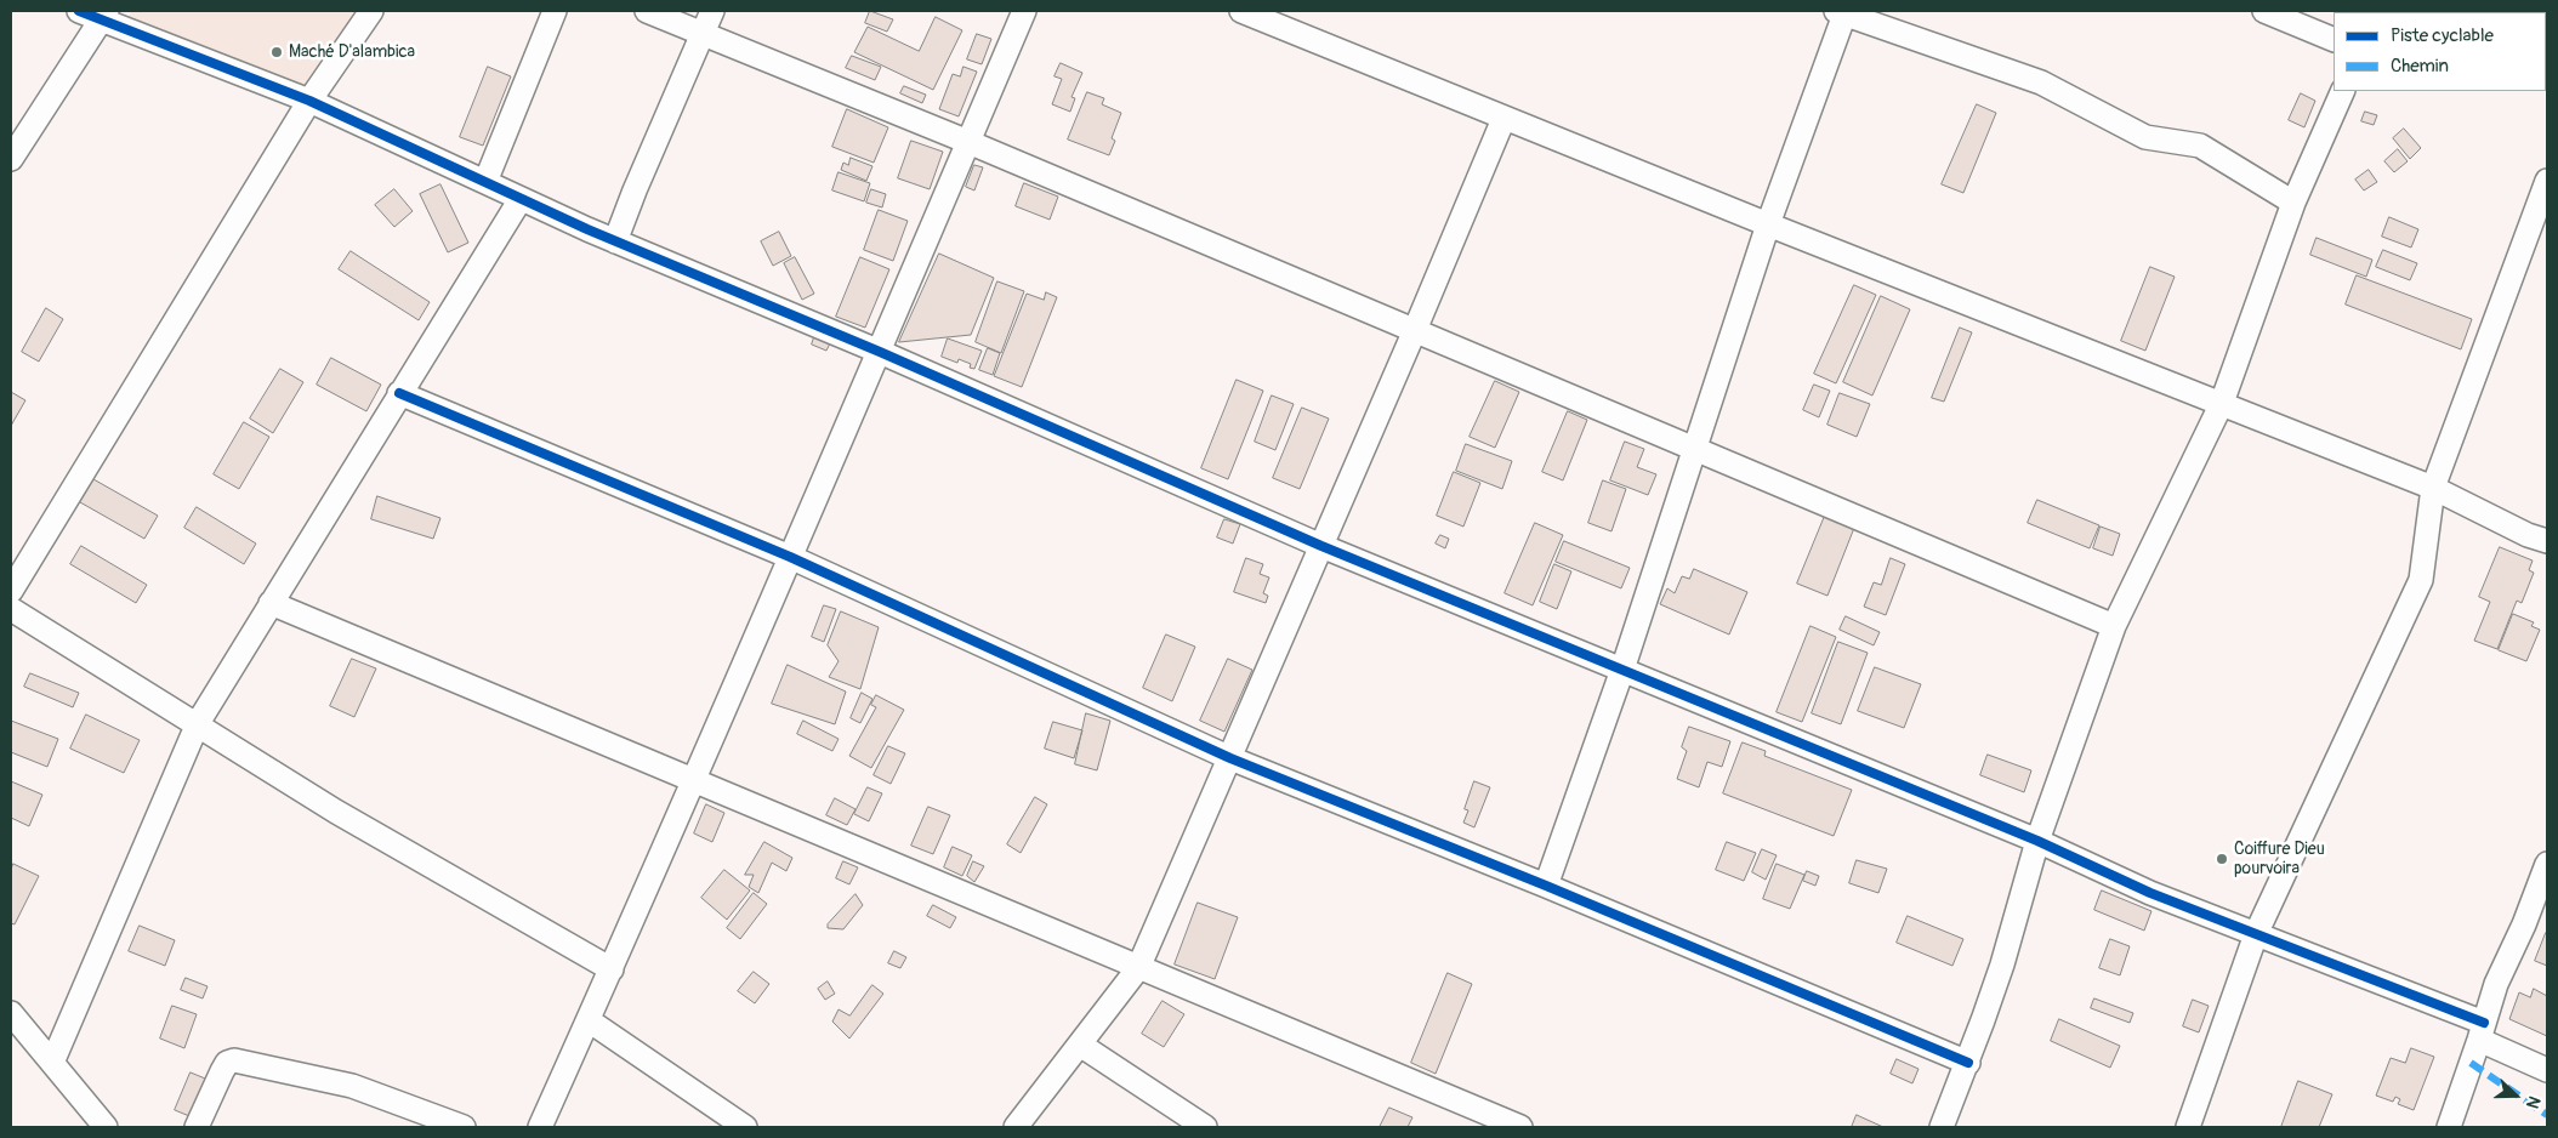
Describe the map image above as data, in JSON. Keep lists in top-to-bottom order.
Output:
{
  "places": ["Maché D'alambica", "Coiffure Dieu pourvoira"],
  "legend": ["Piste cyclable", "Chemin"],
  "north": "right"
}
